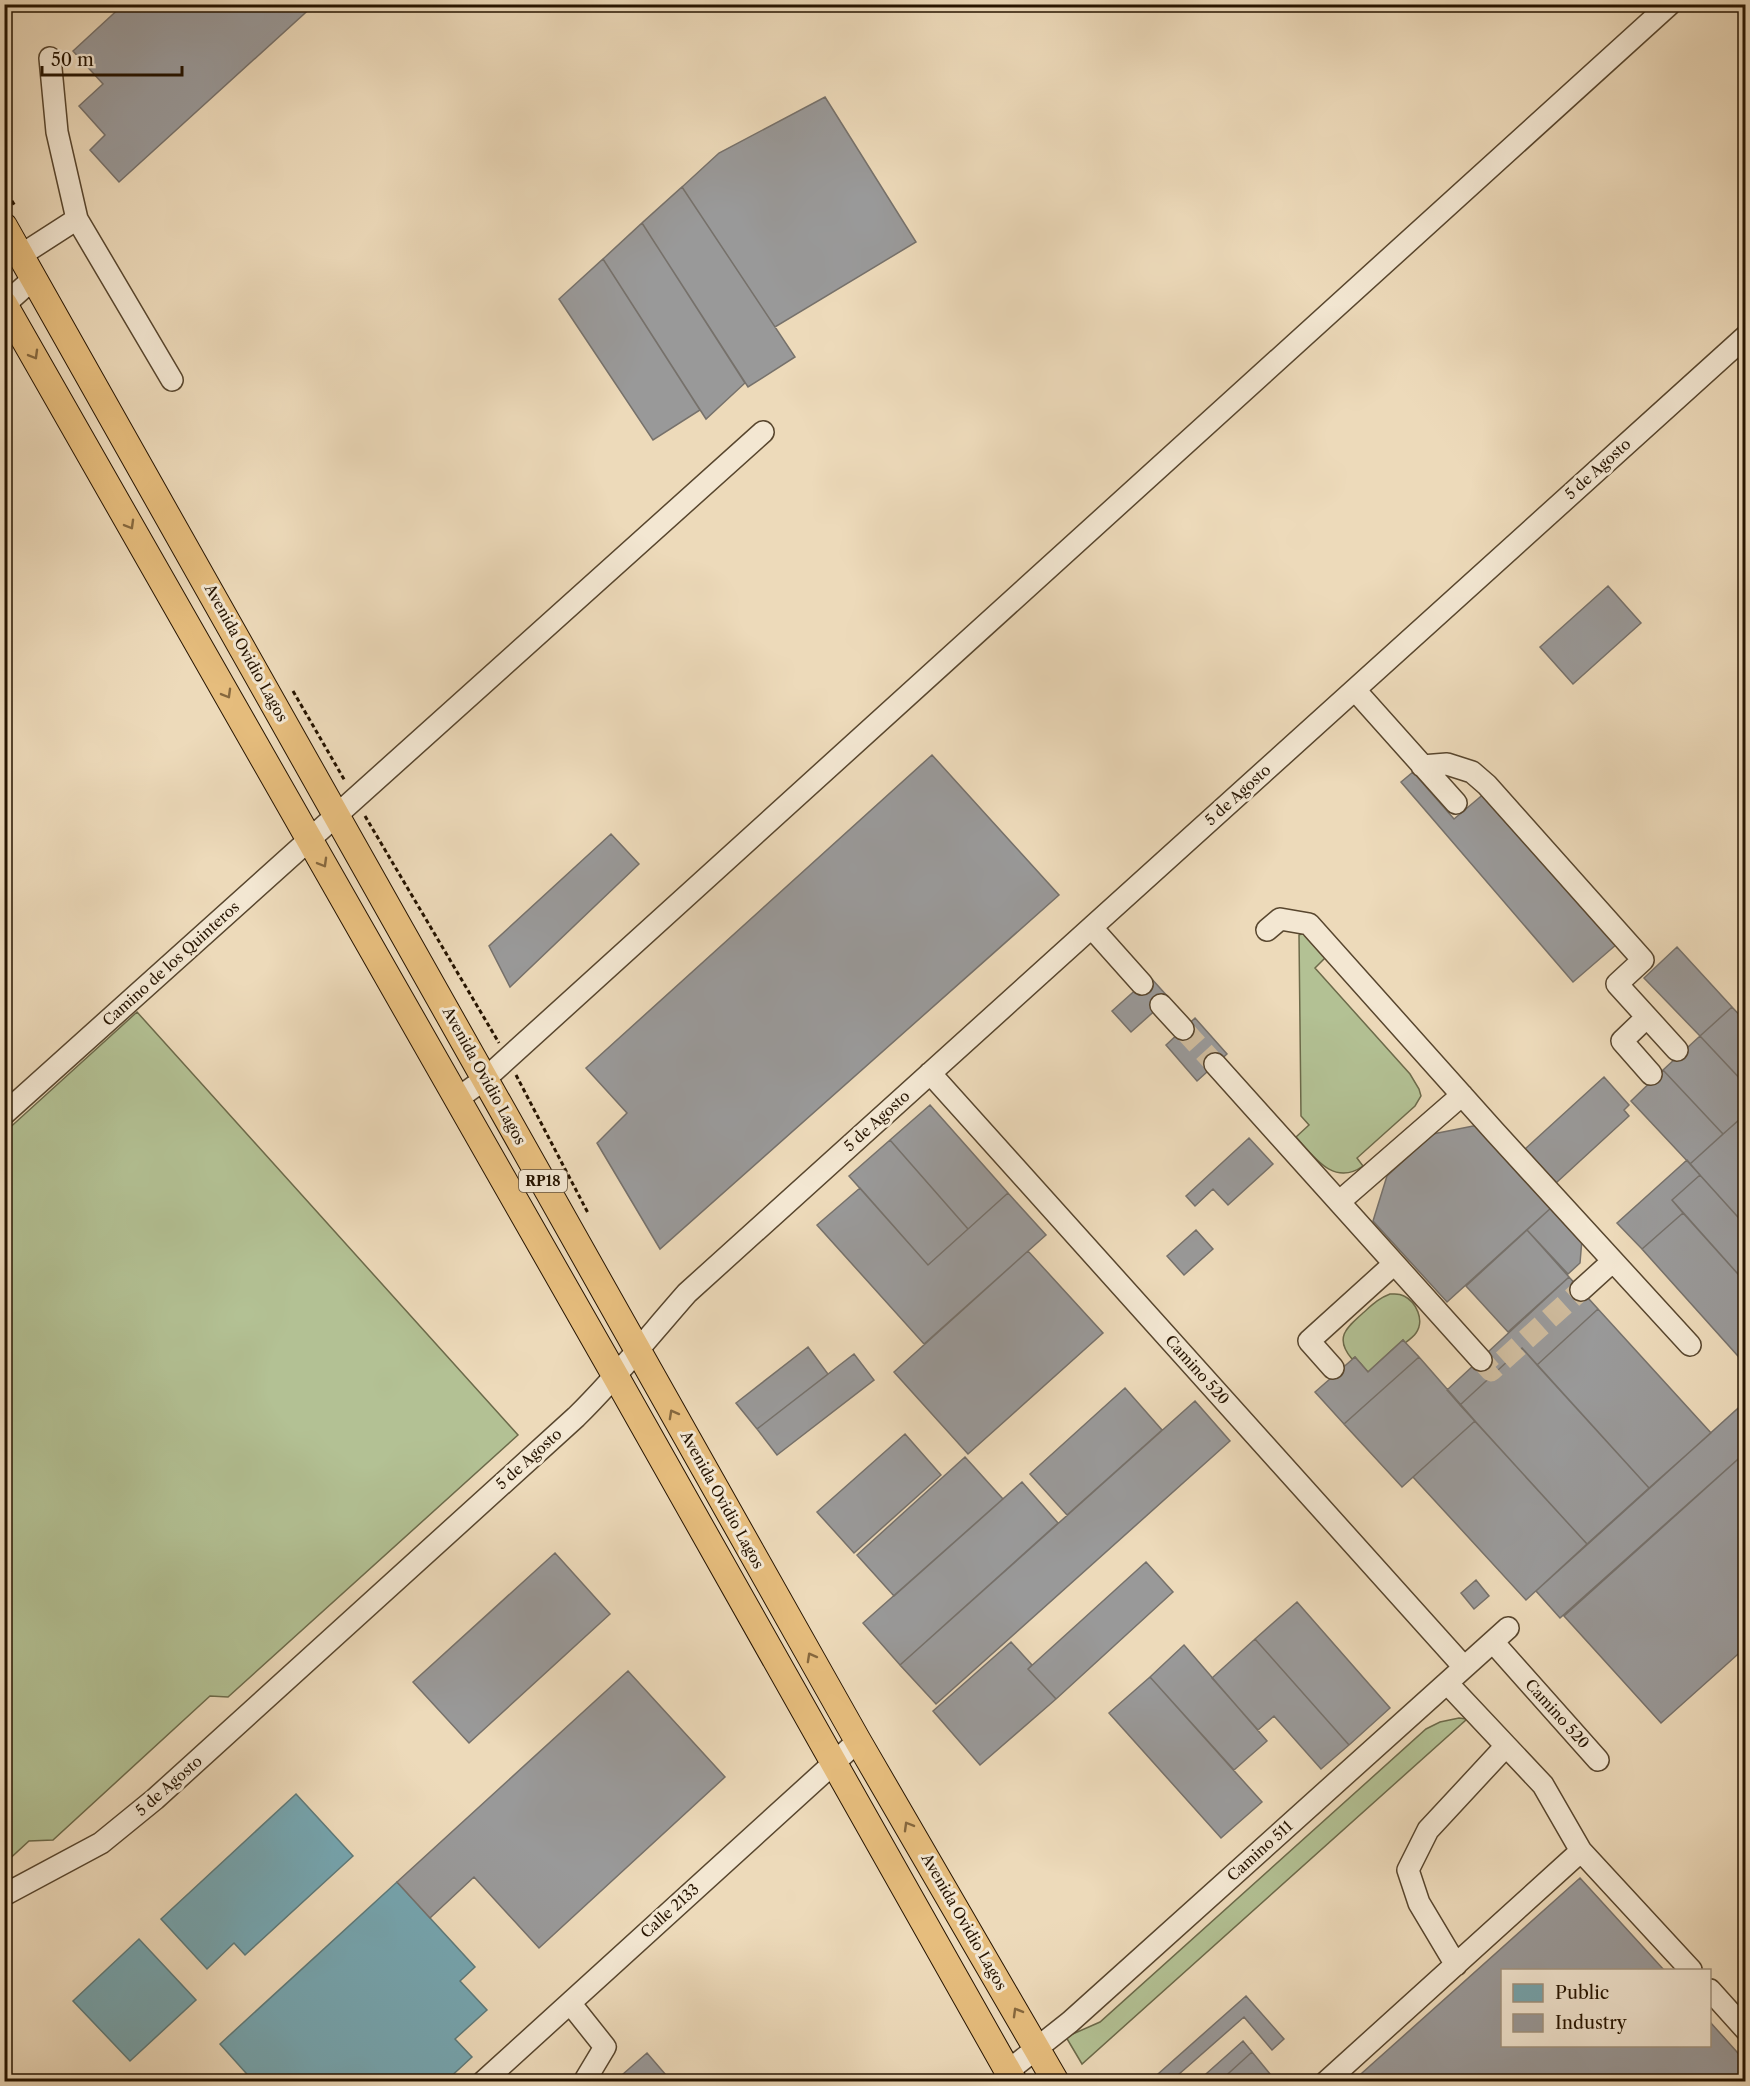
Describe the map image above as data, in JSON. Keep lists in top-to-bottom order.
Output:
{
  "streets": {
    "main road": ["Avenida Ovidio Lagos", "RP18"],
    "street": [
      "5 de Agosto",
      "Camino de los Quinteros",
      "Camino 520",
      "Camino 511",
      "Calle 2133"
    ]
  },
  "crossings": [
    ["5 de Agosto", "Avenida Ovidio Lagos"],
    ["5 de Agosto", "Camino 520"],
    ["Avenida Ovidio Lagos", "Camino de los Quinteros"],
    ["Avenida Ovidio Lagos", "Camino 511"],
    ["Avenida Ovidio Lagos", "Calle 2133"],
    ["Camino 520", "Camino 511"]
  ],
  "legend": ["Public", "Industry"],
  "scale_bar": "50 m"
}
